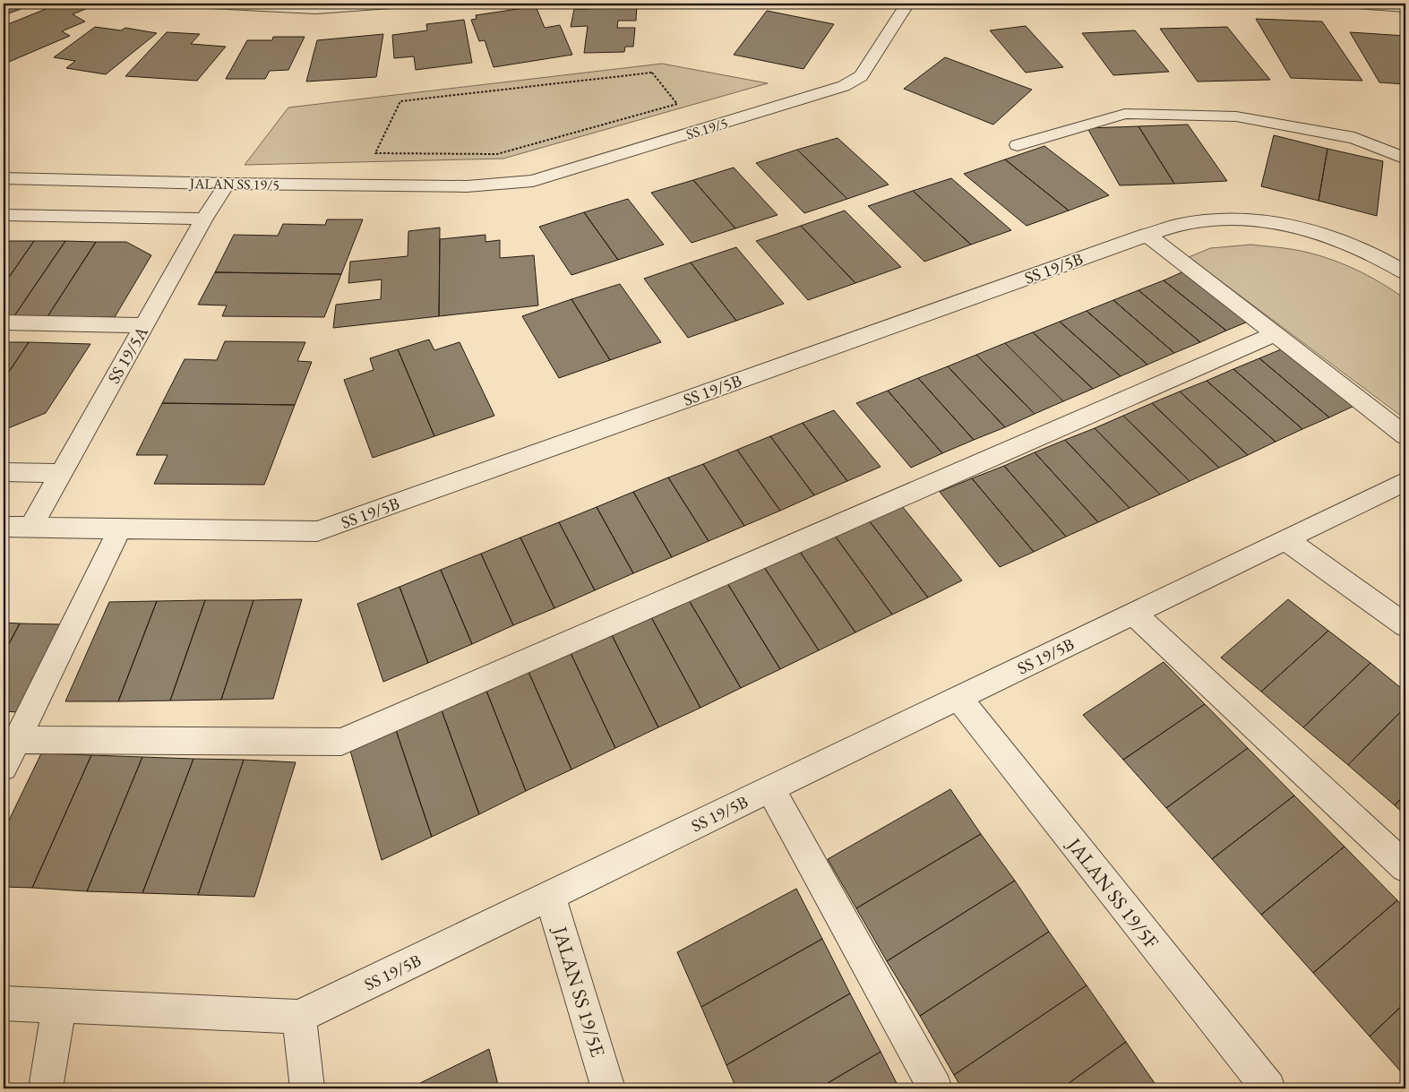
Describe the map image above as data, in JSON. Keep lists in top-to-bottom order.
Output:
{
  "streets": {
    "street": [
      "SS 19/5",
      "JALAN SS 19/5",
      "SS 19/5B",
      "SS 19/5A",
      "JALAN SS 19/5F",
      "JALAN SS 19/5E"
    ]
  },
  "crossings": [
    ["SS 19/5", "JALAN SS 19/5"],
    ["JALAN SS 19/5", "SS 19/5A"],
    ["SS 19/5B", "SS 19/5A"],
    ["SS 19/5B", "JALAN SS 19/5F"],
    ["SS 19/5B", "JALAN SS 19/5E"]
  ]
}
